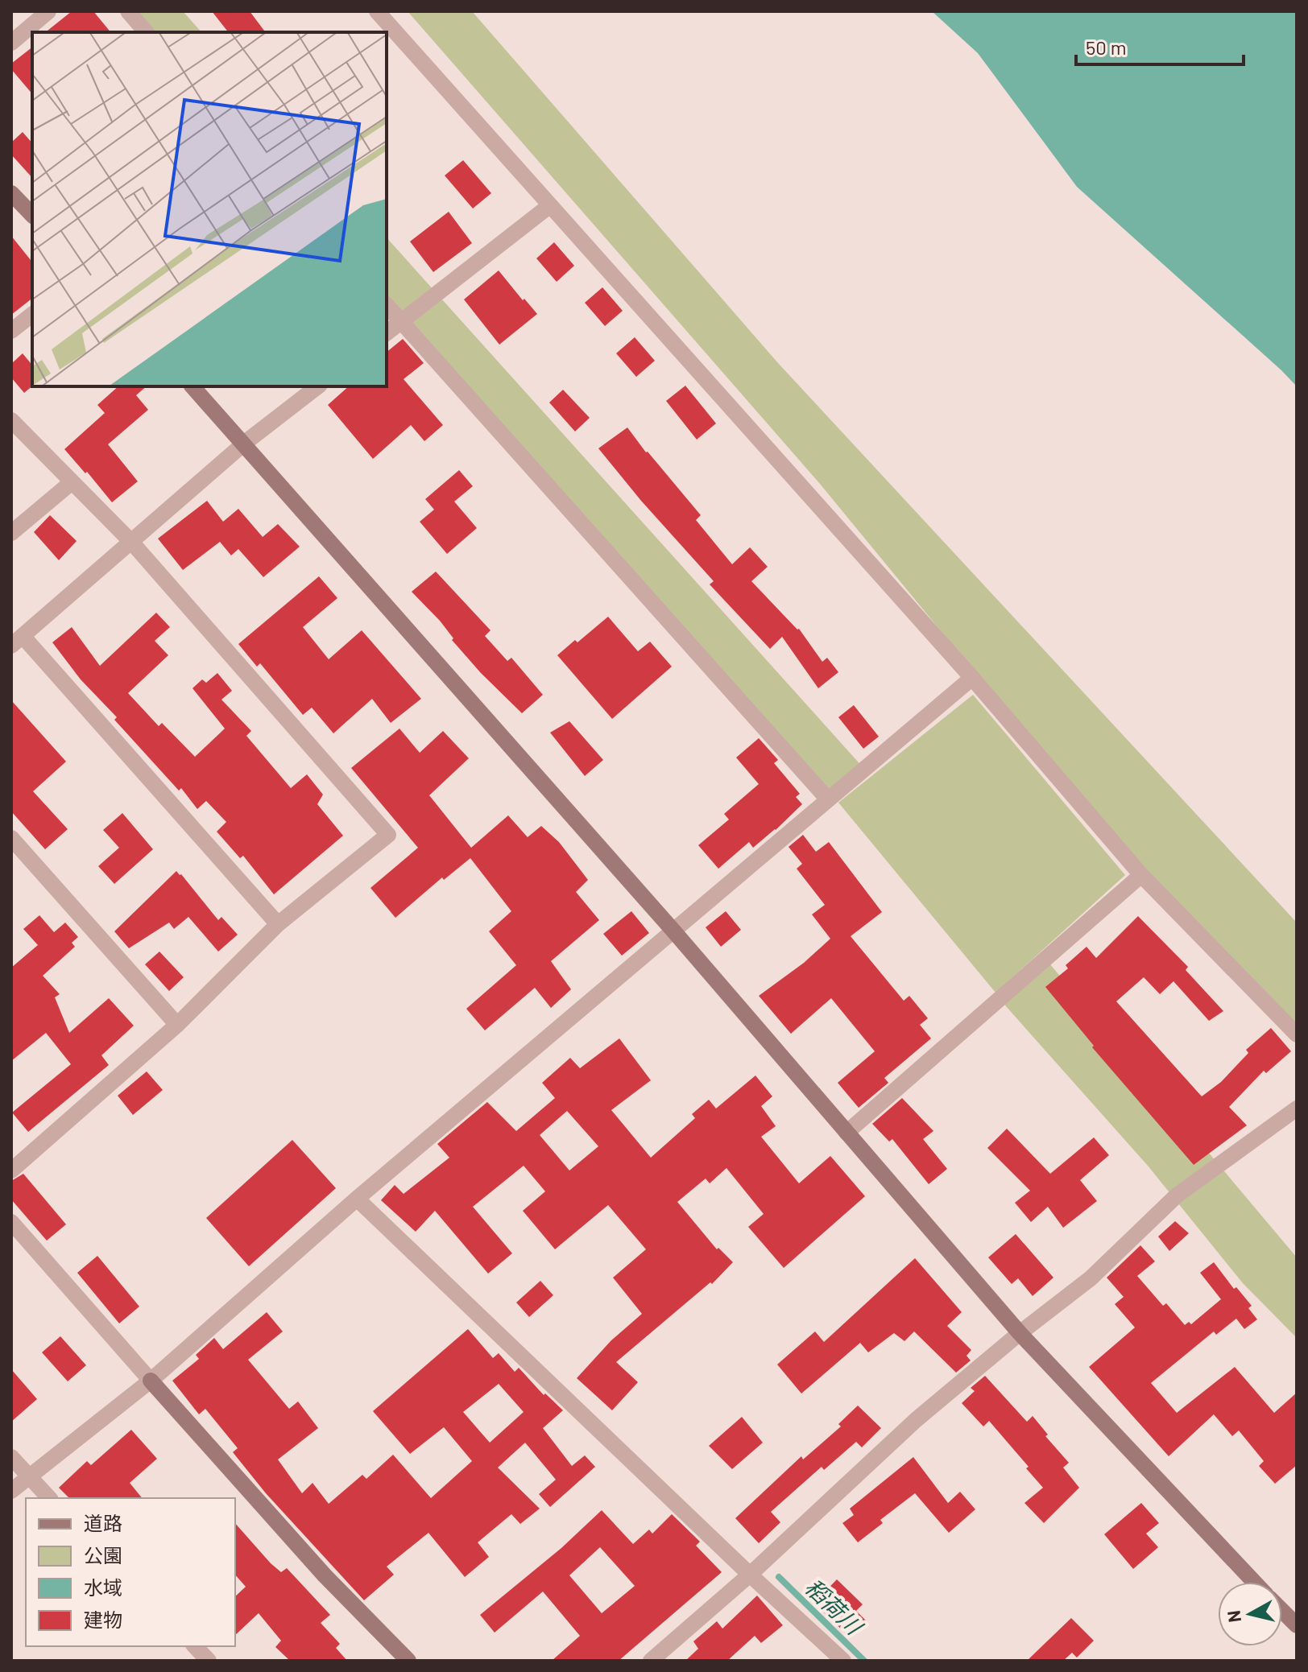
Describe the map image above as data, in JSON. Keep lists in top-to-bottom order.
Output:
{
  "water": ["稻荷川"],
  "legend": [
    "道路",
    "公園",
    "水域",
    "建物"
  ],
  "scale_bar": "50 m",
  "north": "left"
}
